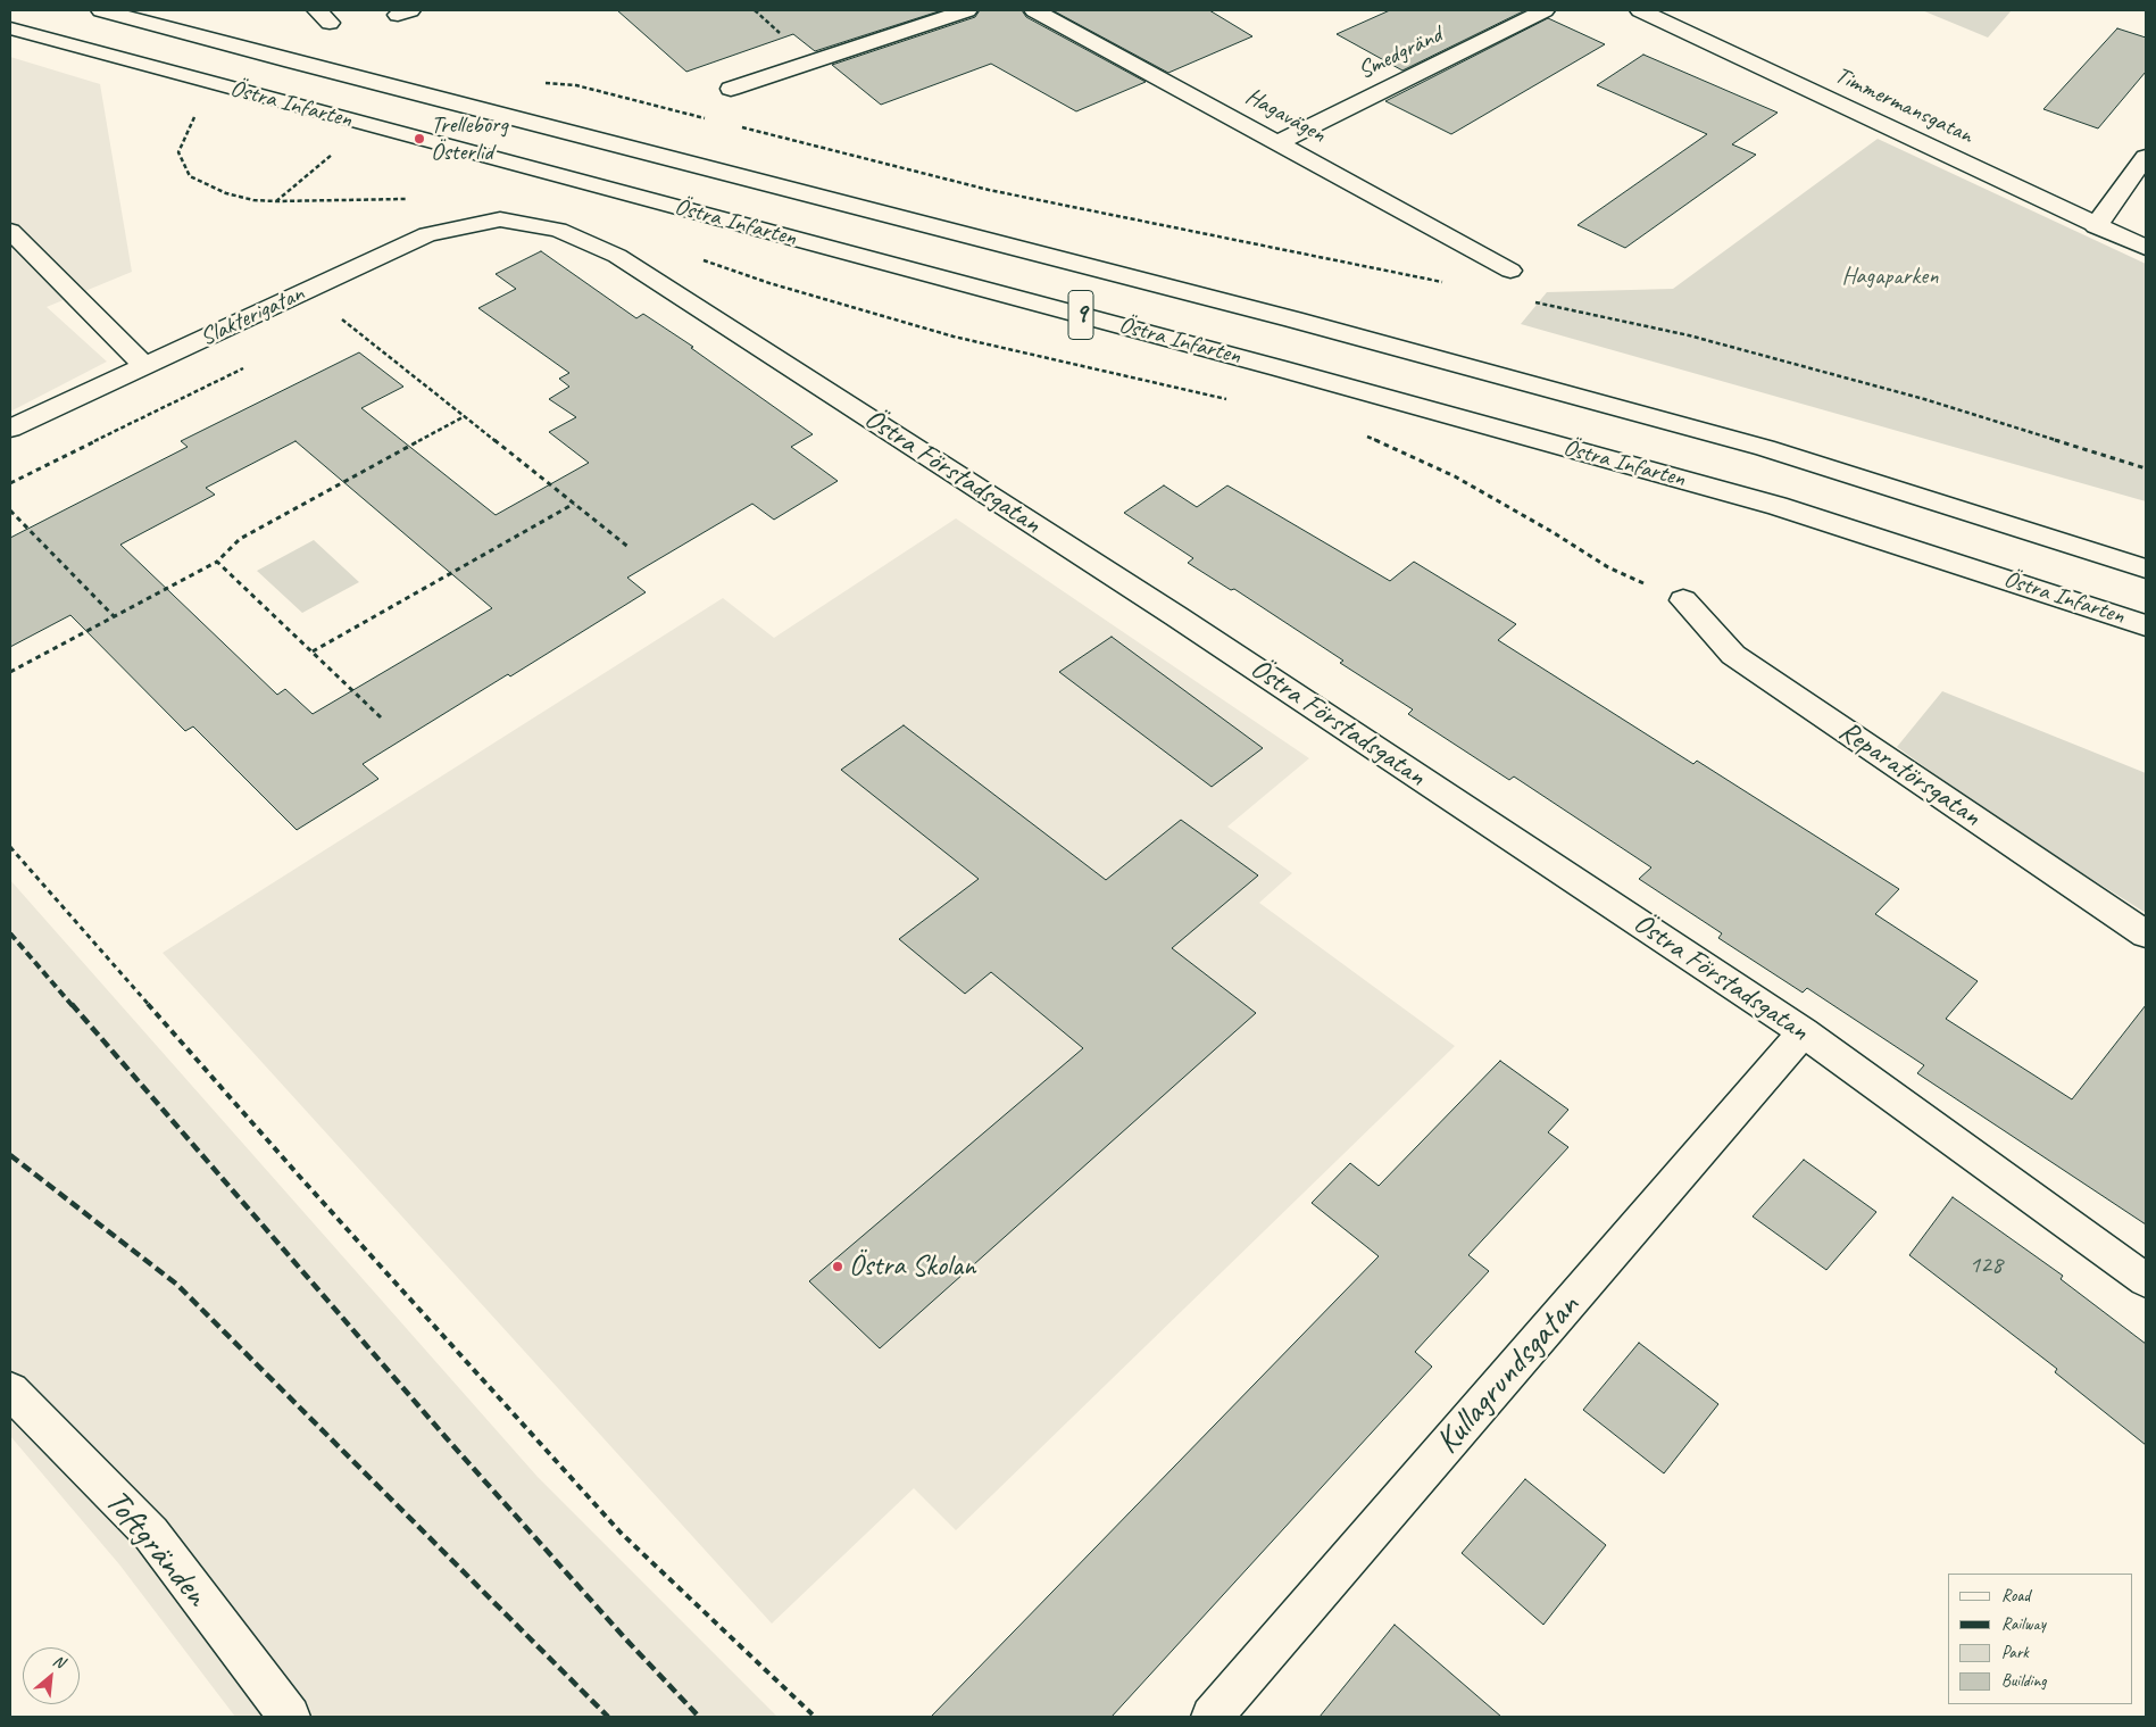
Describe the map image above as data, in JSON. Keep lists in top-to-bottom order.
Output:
{
  "streets": {
    "street": [
      "Smedgränd",
      "Östra Infarten",
      "Timmermansgatan",
      "Hagavägen",
      "9",
      "Slakterigatan",
      "Östra Förstadsgatan",
      "Reparatörsgatan",
      "Kullagrundsgatan",
      "Toftgränden"
    ]
  },
  "crossings": [
    ["Smedgränd", "Hagavägen"],
    ["Slakterigatan", "Östra Förstadsgatan"],
    ["Östra Förstadsgatan", "Kullagrundsgatan"]
  ],
  "parks": ["Hagaparken"],
  "places": ["Trelleborg Österlid", "Östra Skolan"],
  "house_numbers": ["128"],
  "legend": [
    "Road",
    "Railway",
    "Park",
    "Building"
  ],
  "north": "top right"
}
